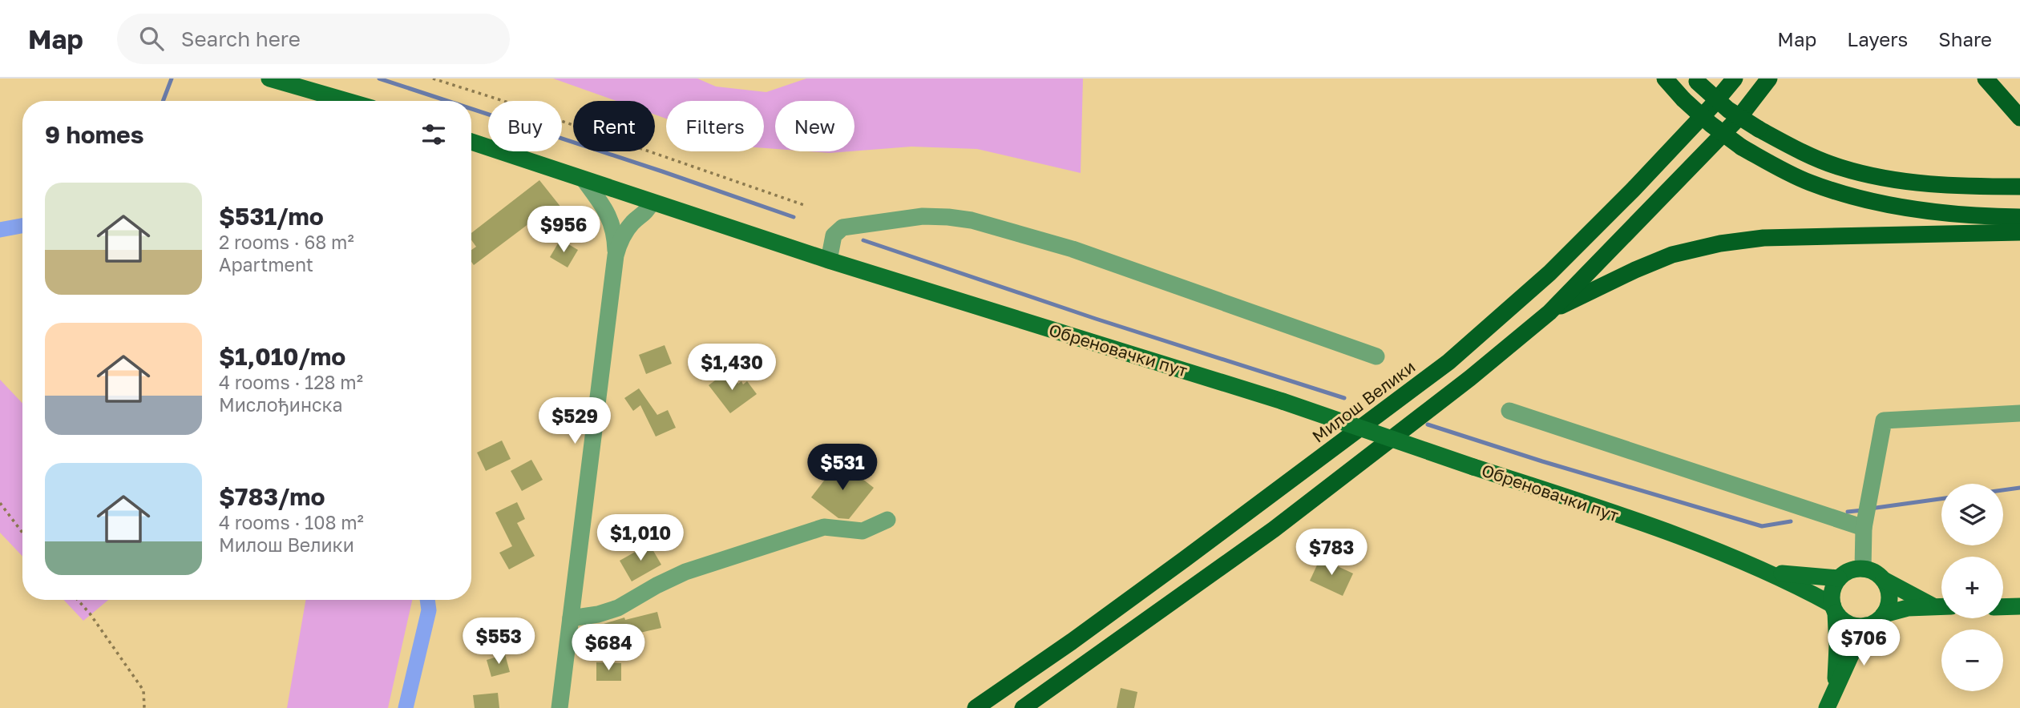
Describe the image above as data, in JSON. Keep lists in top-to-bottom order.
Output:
{
  "streets": {
    "highway": ["Милош Велики"],
    "main road": ["Обреновачки пут"]
  },
  "page": {
    "header": "Map",
    "search": "Search here",
    "nav": ["Map", "Layers", "Share"],
    "chip": [
      "Buy",
      "Rent",
      "Filters",
      "New"
    ],
    "heading": "9 homes",
    "list": [
      {
        "name": "$531/mo",
        "note": "2 rooms · 68 m² · Apartment"
      },
      {
        "name": "$1,010/mo",
        "note": "4 rooms · 128 m² · Мислођинска"
      },
      {
        "name": "$783/mo",
        "note": "4 rooms · 108 m² · Милош Велики"
      }
    ],
    "price": [
      "$956",
      "$1,430",
      "$529",
      "$531",
      "$1,010",
      "$783",
      "$553",
      "$706",
      "$684"
    ],
    "map_buttons": ["+", "−"]
  }
}
